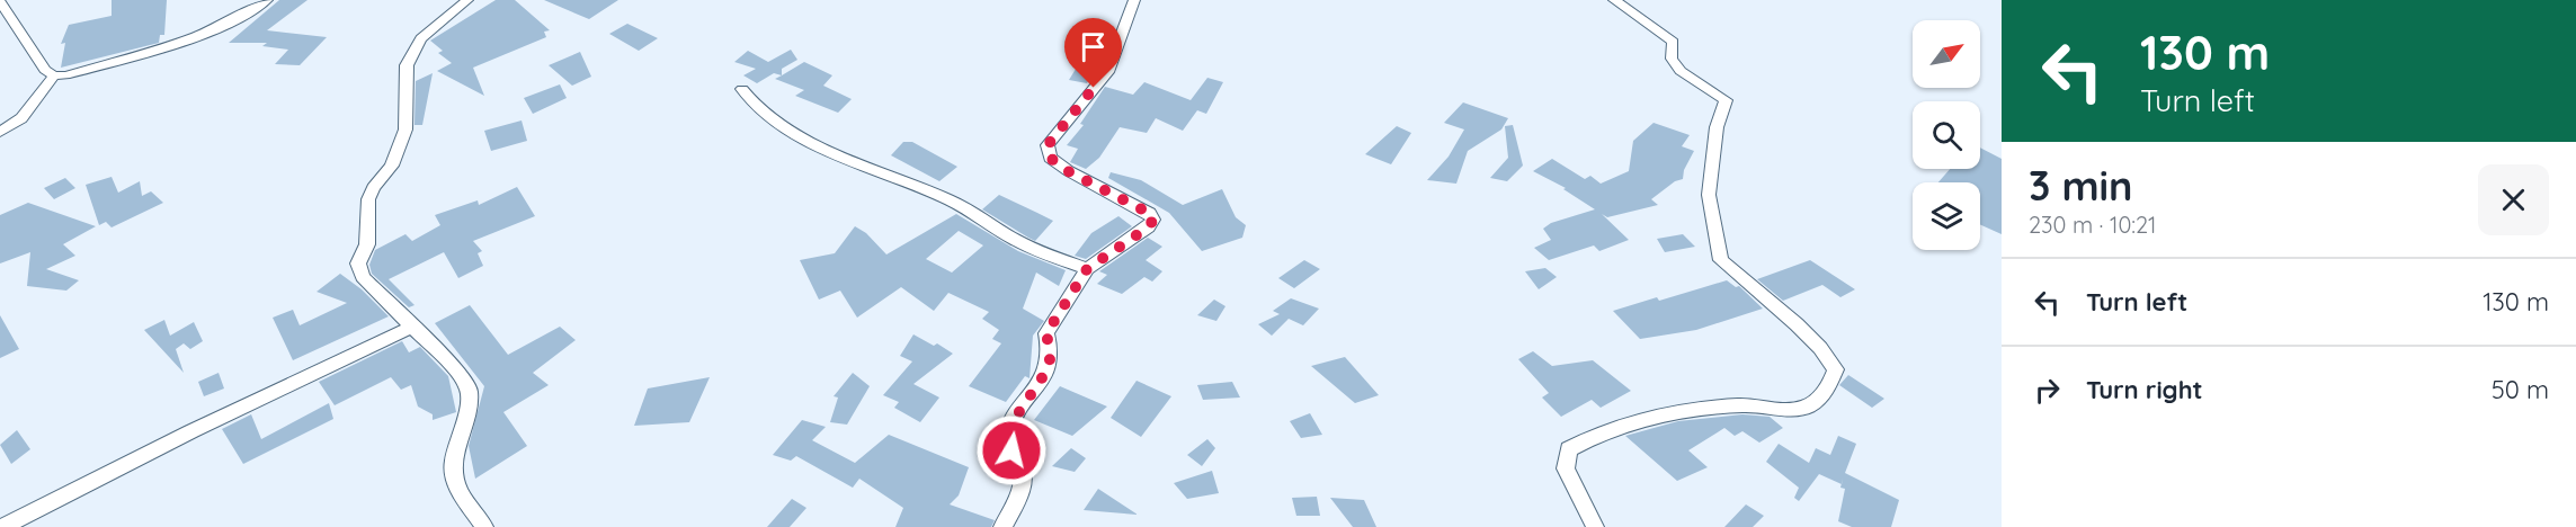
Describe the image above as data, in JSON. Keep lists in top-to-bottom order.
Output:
{
  "north": "top right",
  "page": {
    "turn": ["130 m", "Turn left"],
    "heading": ["3 min", "230 m · 10:21"],
    "list": [
      {
        "name": "Turn left",
        "value": "130 m"
      },
      {
        "name": "Turn right",
        "value": "50 m"
      }
    ]
  }
}
